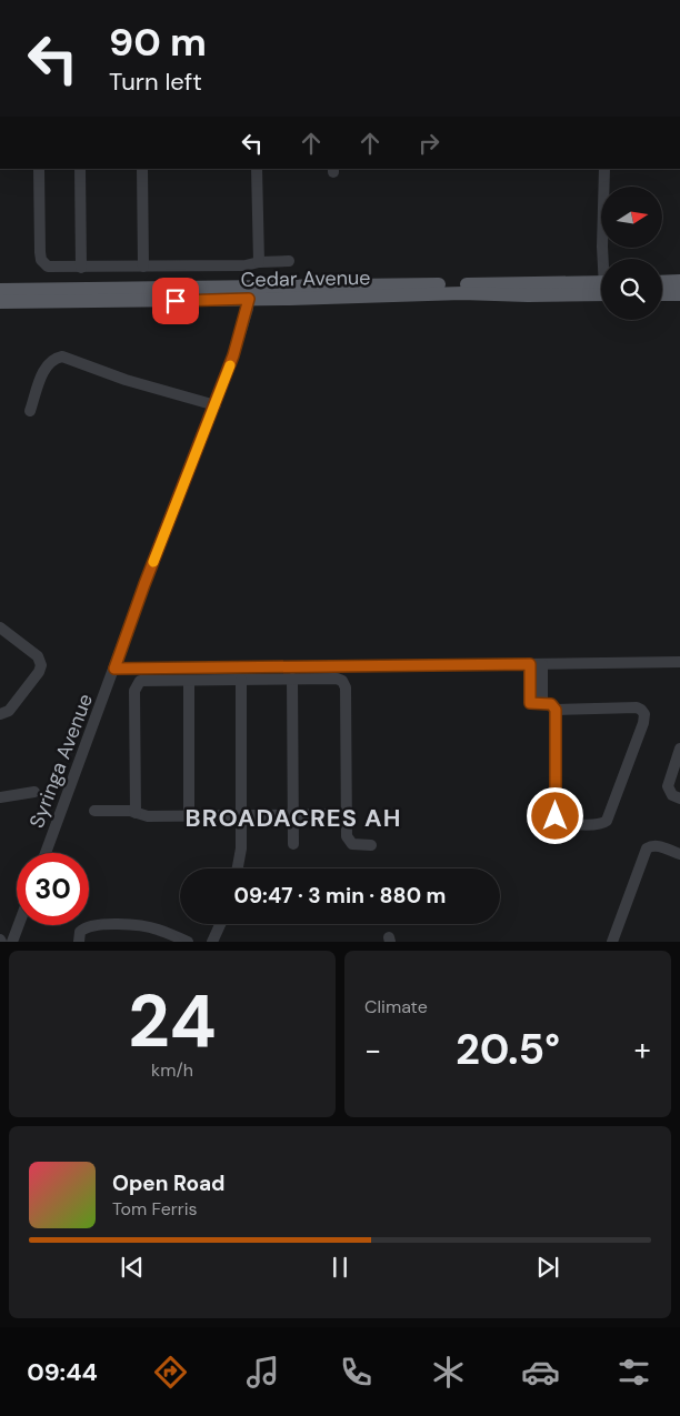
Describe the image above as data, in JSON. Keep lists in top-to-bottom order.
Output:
{
  "streets": {
    "main road": ["Cedar Avenue"],
    "street": ["Syringa Avenue"]
  },
  "crossings": [
    ["Cedar Avenue", "Syringa Avenue"]
  ],
  "districts": ["BROADACRES AH"],
  "north": "right",
  "page": {
    "turn": ["90 m", "Turn left"],
    "limit": "30",
    "trip": "09:47 · 3 min · 880 m",
    "tile": [
      ["24", "km/h"],
      "Climate"
    ],
    "heat": ["−", "20.5°", "+"],
    "song": ["Open Road", "Tom Ferris"],
    "tabs": "09:44"
  }
}
